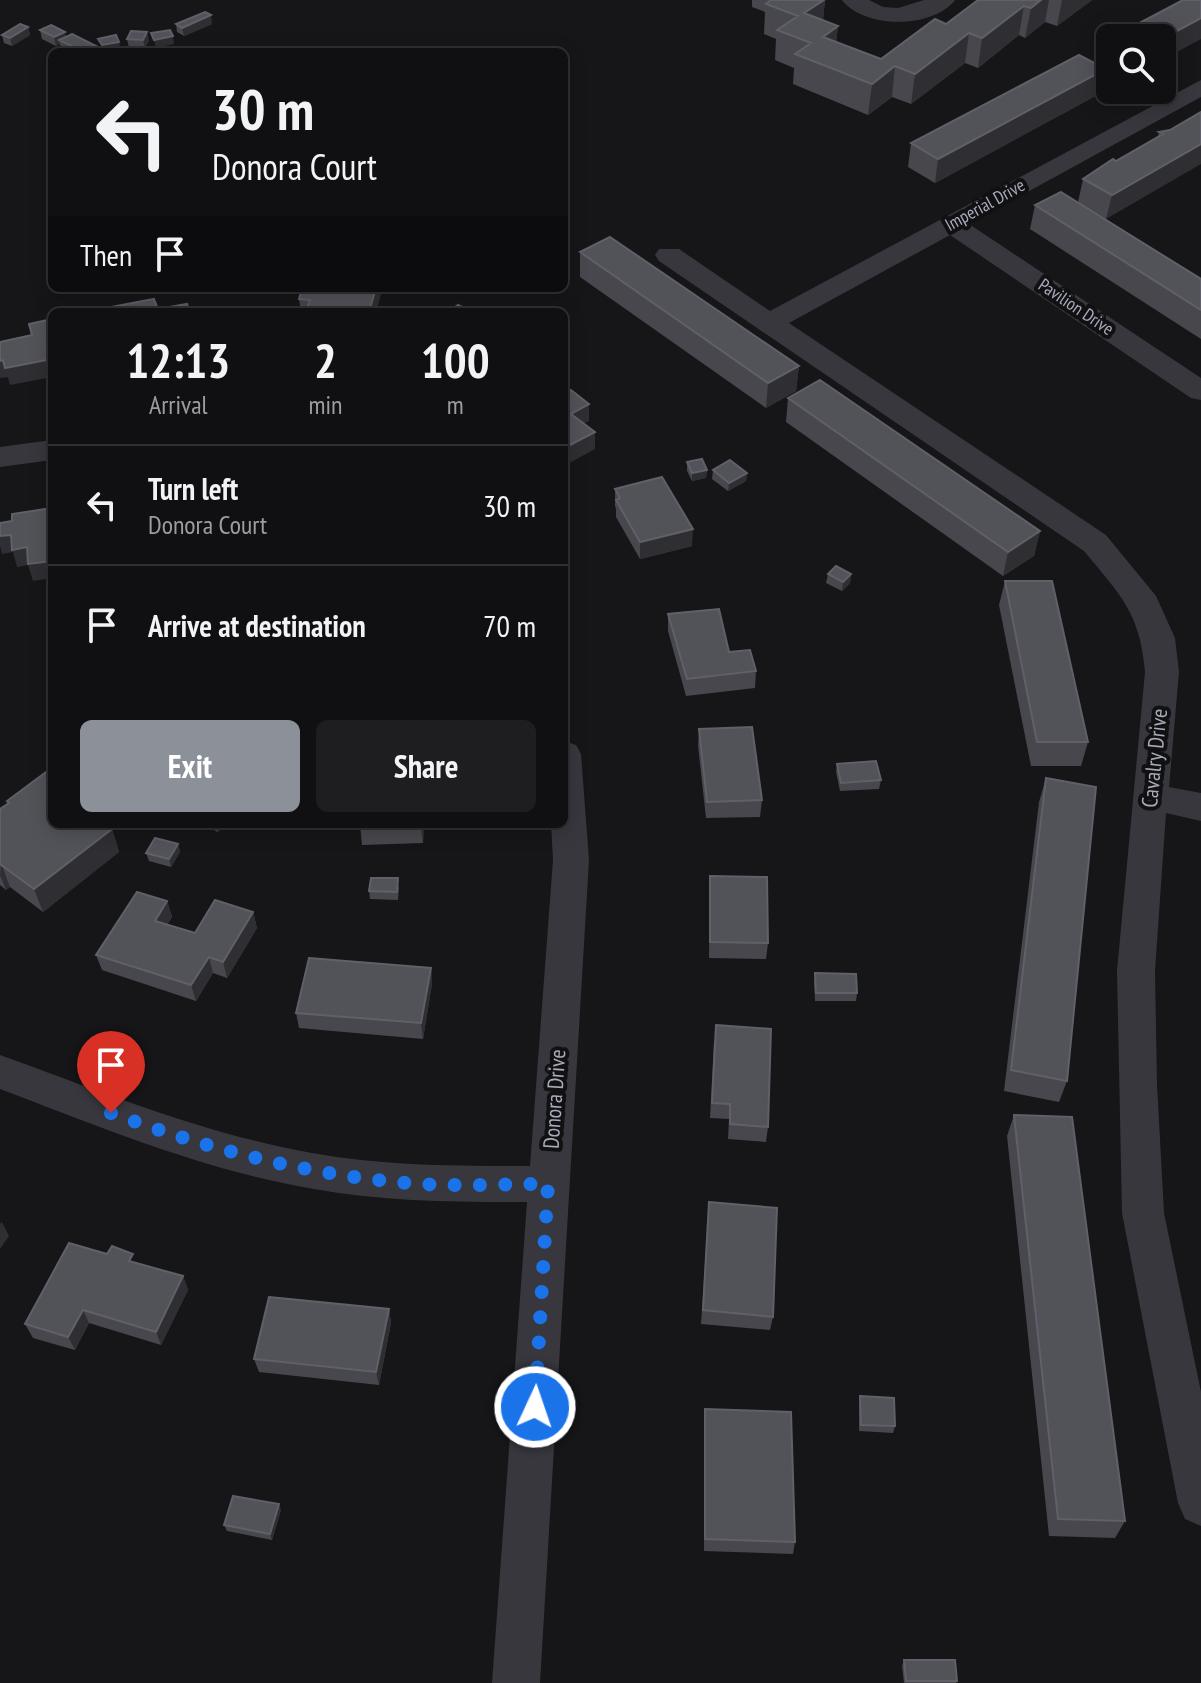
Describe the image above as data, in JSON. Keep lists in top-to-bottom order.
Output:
{
  "streets": {
    "street": [
      "Imperial Drive",
      "Pavilion Drive",
      "Cavalry Drive",
      "Donora Drive"
    ]
  },
  "crossings": [
    ["Imperial Drive", "Pavilion Drive"],
    ["Imperial Drive", "Cavalry Drive"]
  ],
  "page": {
    "turn": ["30 m", "Donora Court"],
    "then": "Then",
    "eta": [
      "12:13",
      "Arrival",
      "2",
      "min",
      "100",
      "m"
    ],
    "list": [
      {
        "name": "Turn left",
        "note": "Donora Court",
        "value": "30 m"
      },
      {
        "name": "Arrive at destination",
        "value": "70 m"
      }
    ],
    "buttons": ["Exit", "Share"]
  }
}
